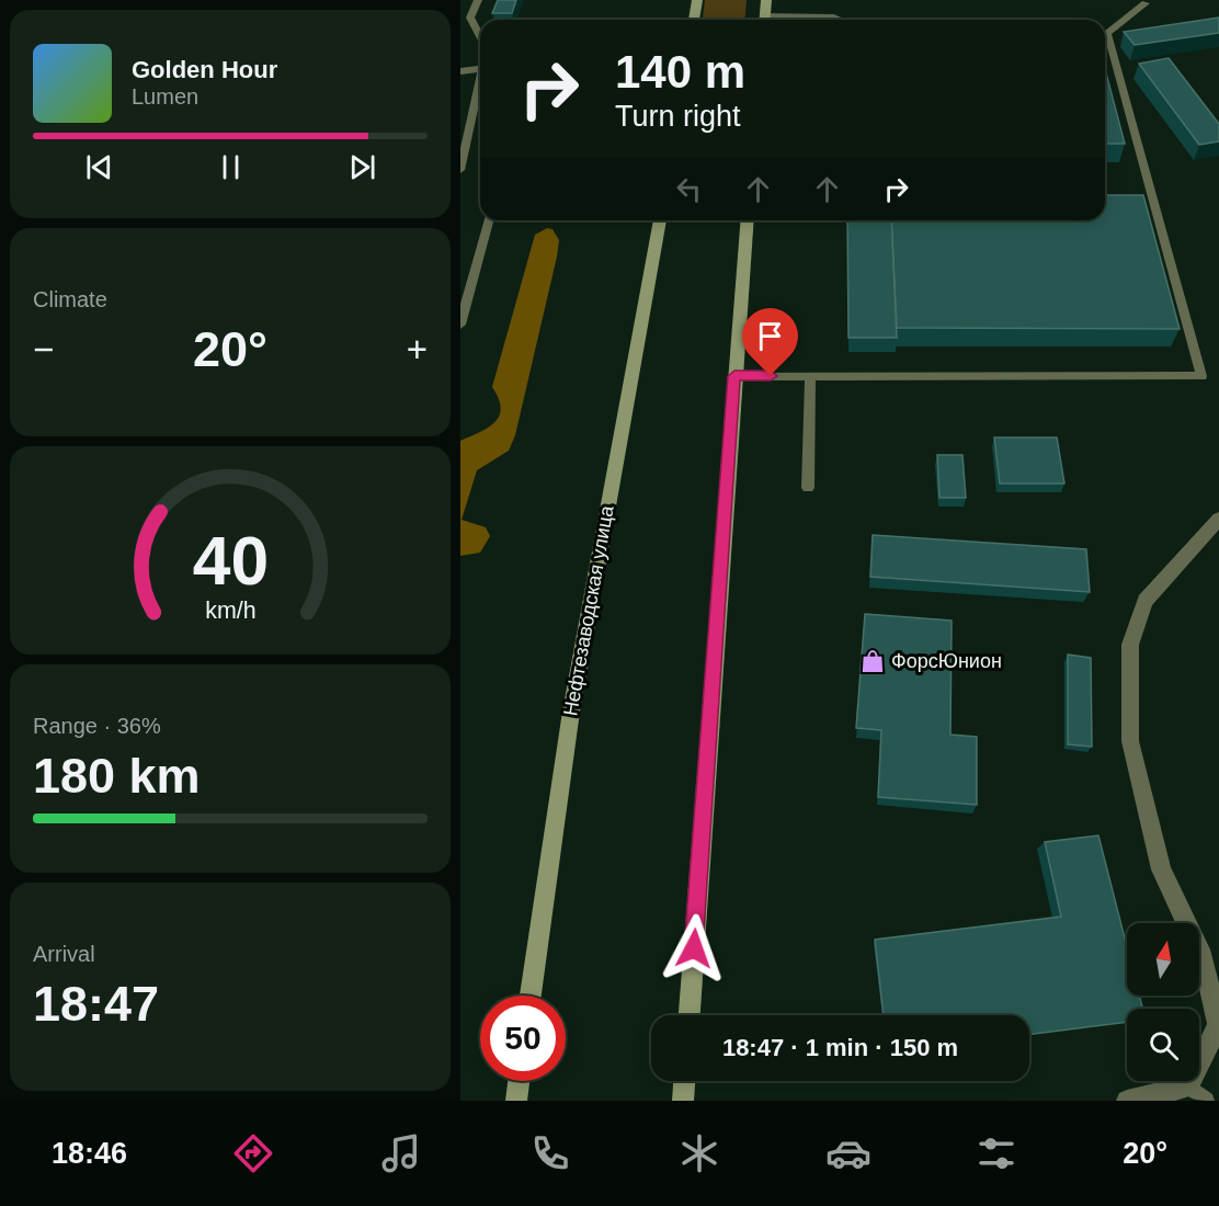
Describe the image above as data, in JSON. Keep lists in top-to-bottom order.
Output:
{
  "streets": {
    "main road": ["Нефтезаводская улица"]
  },
  "places": {
    "shop": ["ФорсЮнион"]
  },
  "north": "top",
  "page": {
    "turn": ["140 m", "Turn right"],
    "song": ["Golden Hour", "Lumen"],
    "tile": [
      "Climate",
      ["Range · 36%", "180 km"],
      ["Arrival", "18:47"]
    ],
    "heat": ["−", "20°", "+"],
    "limit": "50",
    "trip": "18:47 · 1 min · 150 m",
    "tabs": ["18:46", "20°"],
    "gauge": ["40", "km/h"]
  }
}
